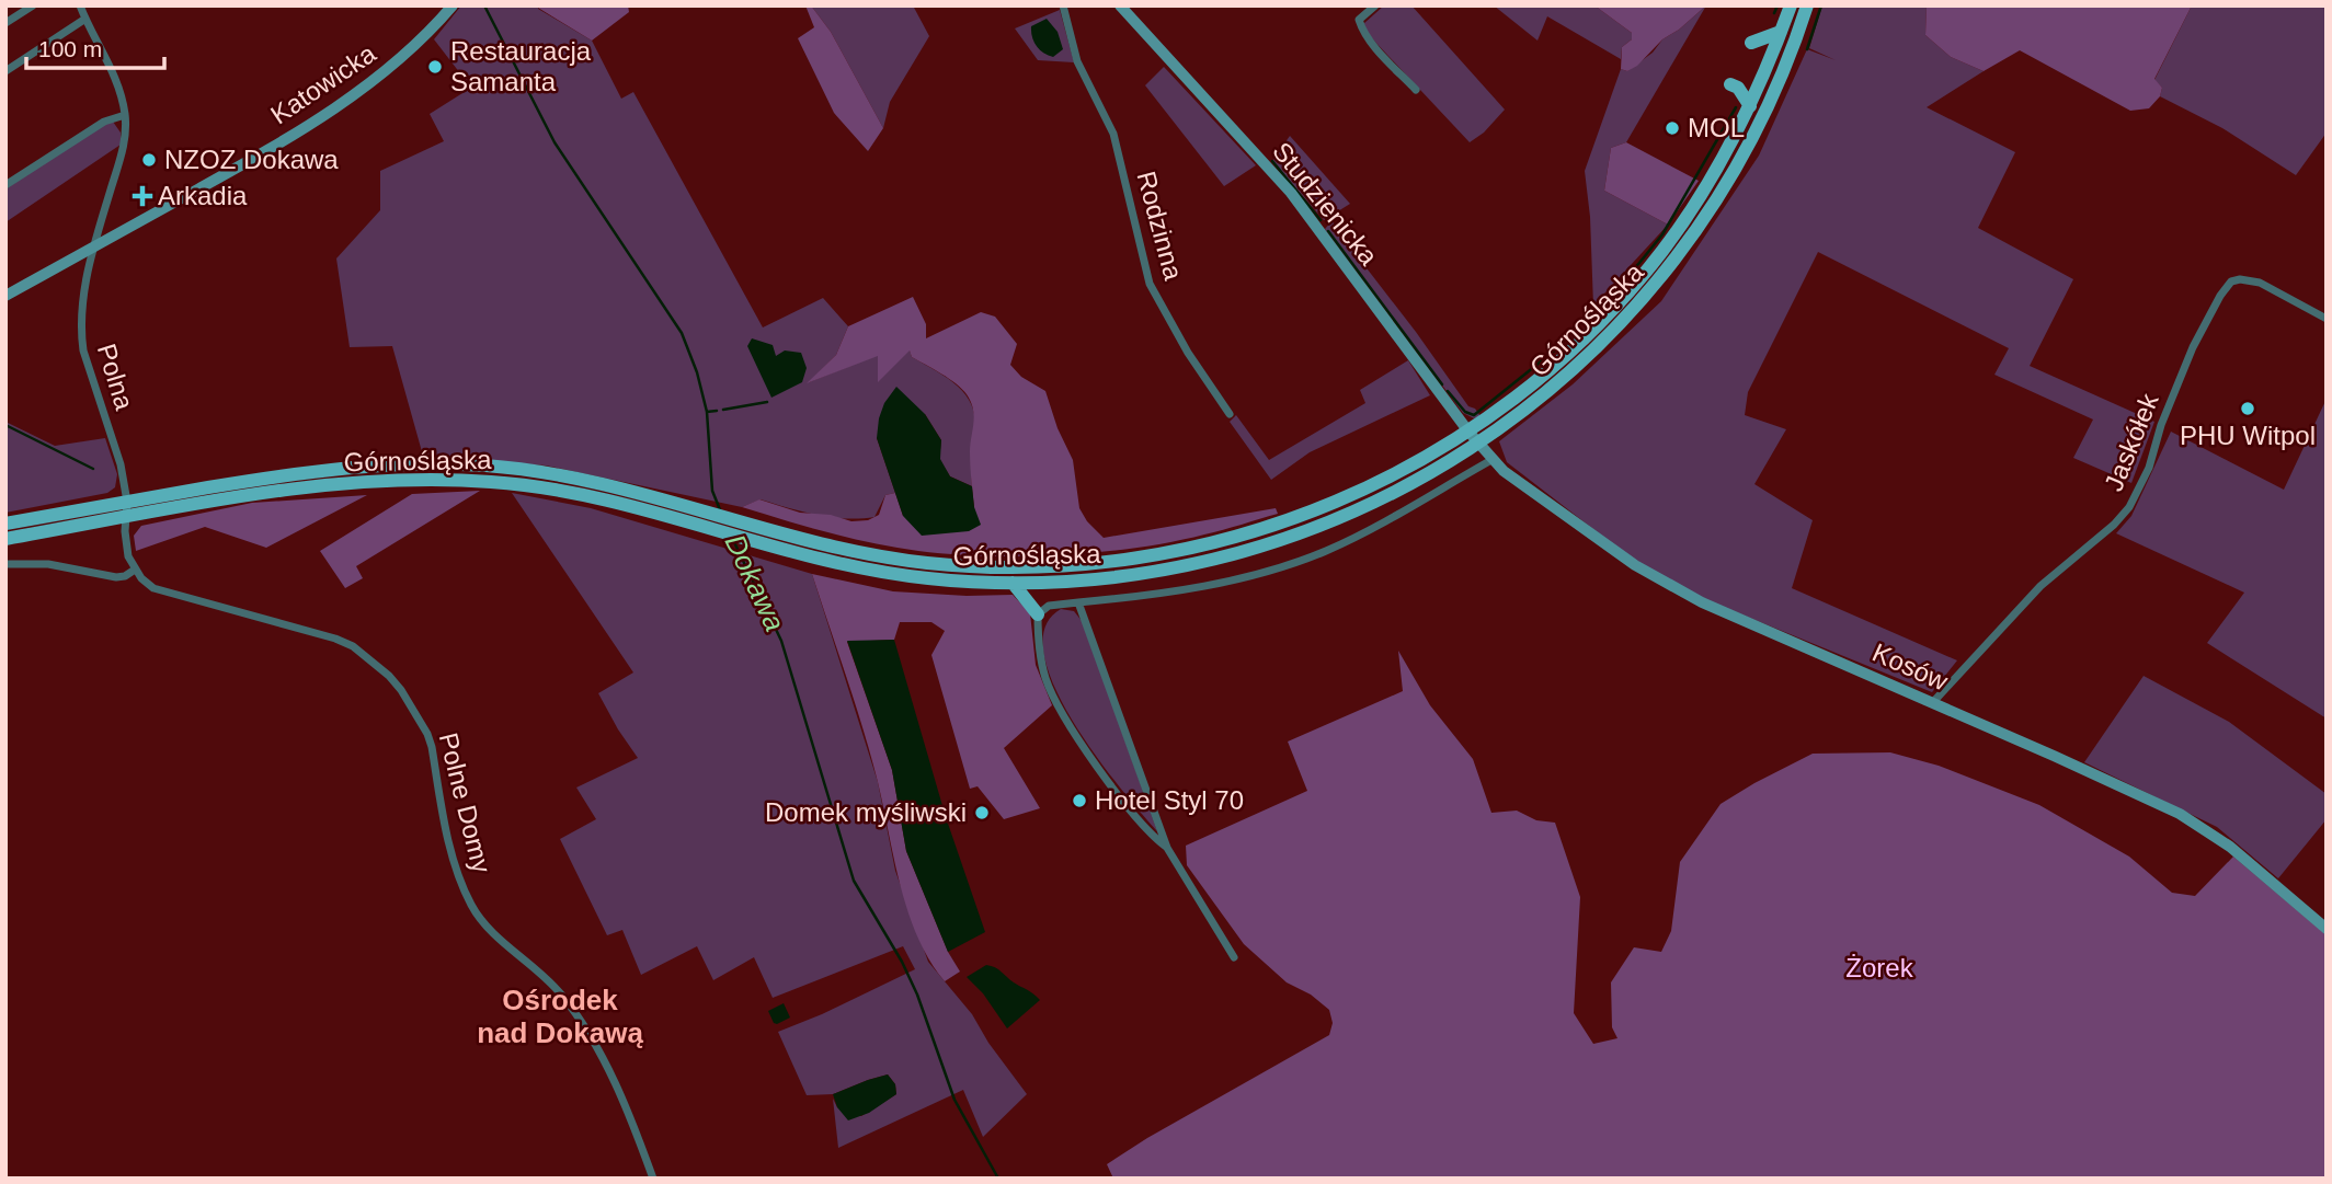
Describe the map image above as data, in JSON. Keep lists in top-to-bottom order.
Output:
{
  "streets": {
    "main road": ["Górnośląska"],
    "street": [
      "Katowicka",
      "Studzienicka",
      "Rodzinna",
      "Polna",
      "Jaskółek",
      "Kosów",
      "Polne Domy"
    ]
  },
  "crossings": [
    ["Katowicka", "Polna"],
    ["Studzienicka", "Górnośląska"],
    ["Studzienicka", "Kosów"],
    ["Górnośląska", "Polna"],
    ["Górnośląska", "Kosów"],
    ["Jaskółek", "Kosów"]
  ],
  "districts": ["Ośrodek nad Dokawą"],
  "water": ["Dokawa"],
  "parks": ["Żorek"],
  "places": {
    "other": [
      "Restauracja Samanta",
      "MOL",
      "NZOZ Dokawa",
      "PHU Witpol",
      "Hotel Styl 70",
      "Domek myśliwski"
    ],
    "health": ["Arkadia"]
  },
  "scale_bar": "100 m"
}
